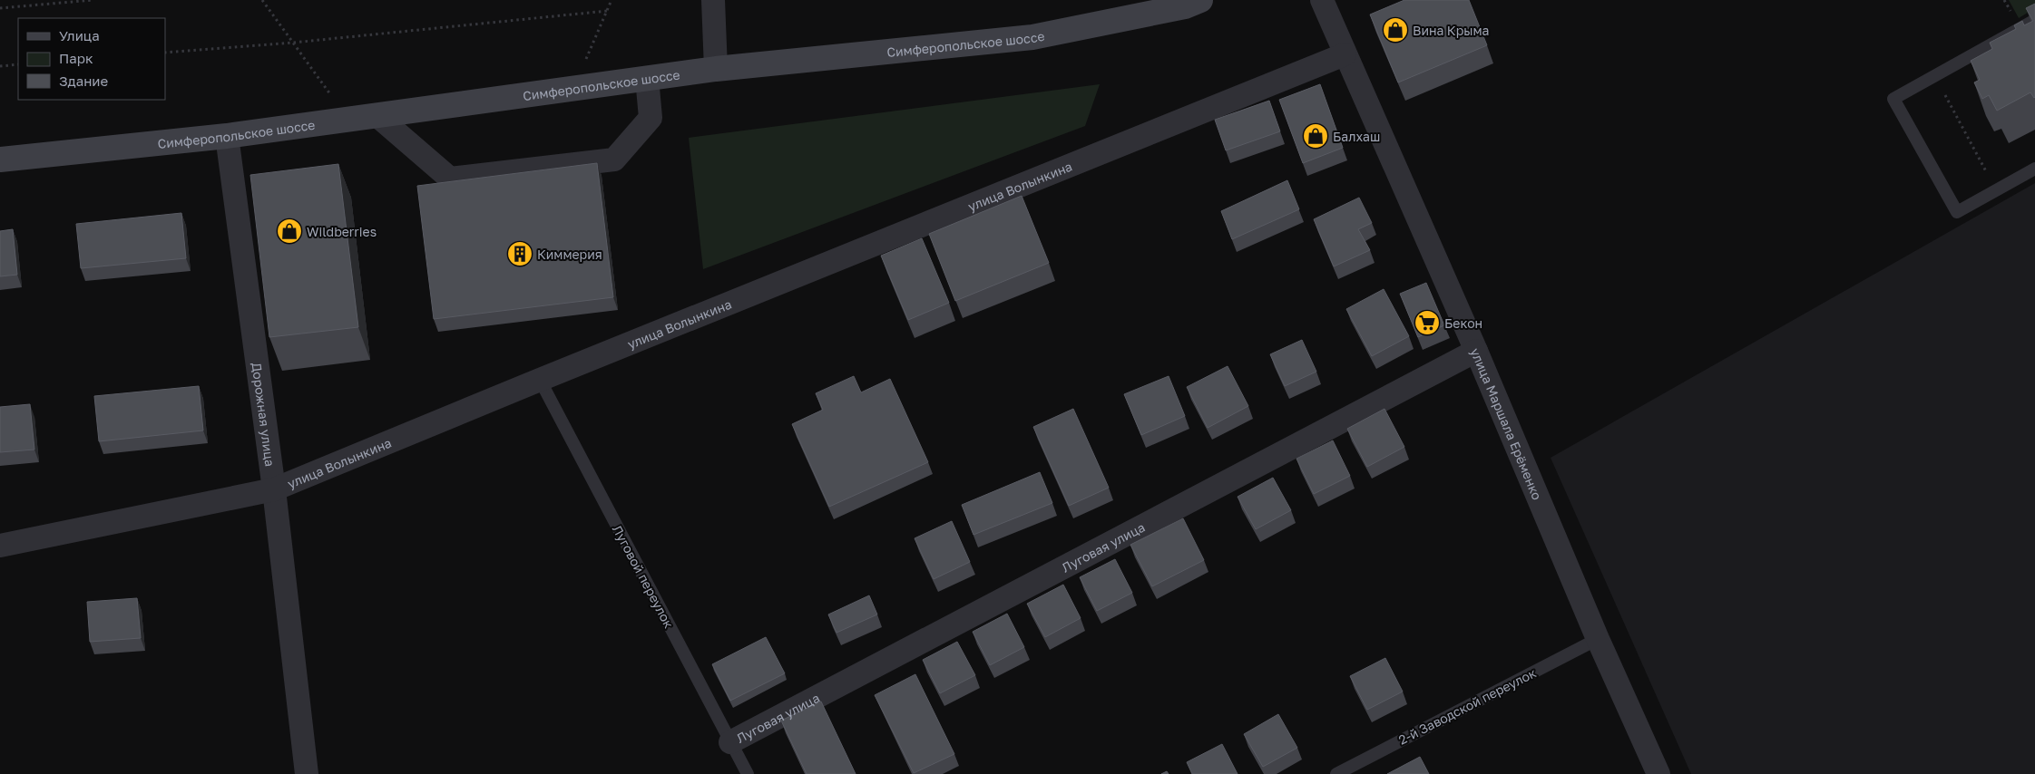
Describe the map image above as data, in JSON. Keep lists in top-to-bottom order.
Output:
{
  "streets": {
    "main road": ["Симферопольское шоссе"],
    "street": [
      "улица Волынкина",
      "Дорожная улица",
      "улица Маршала Ерёменко",
      "Луговая улица"
    ],
    "lane": ["Луговой переулок", "2-й Заводской переулок"]
  },
  "crossings": [
    ["Симферопольское шоссе", "Дорожная улица"],
    ["улица Волынкина", "Дорожная улица"],
    ["улица Волынкина", "улица Маршала Ерёменко"],
    ["улица Волынкина", "Луговой переулок"],
    ["улица Маршала Ерёменко", "Луговая улица"],
    ["улица Маршала Ерёменко", "2-й Заводской переулок"],
    ["Луговая улица", "Луговой переулок"]
  ],
  "places": {
    "shop": ["Вина Крыма", "Балхаш", "Wildberries"],
    "building": ["Киммерия"],
    "supermarket": ["Бекон"]
  },
  "legend": ["Улица", "Парк", "Здание"]
}
